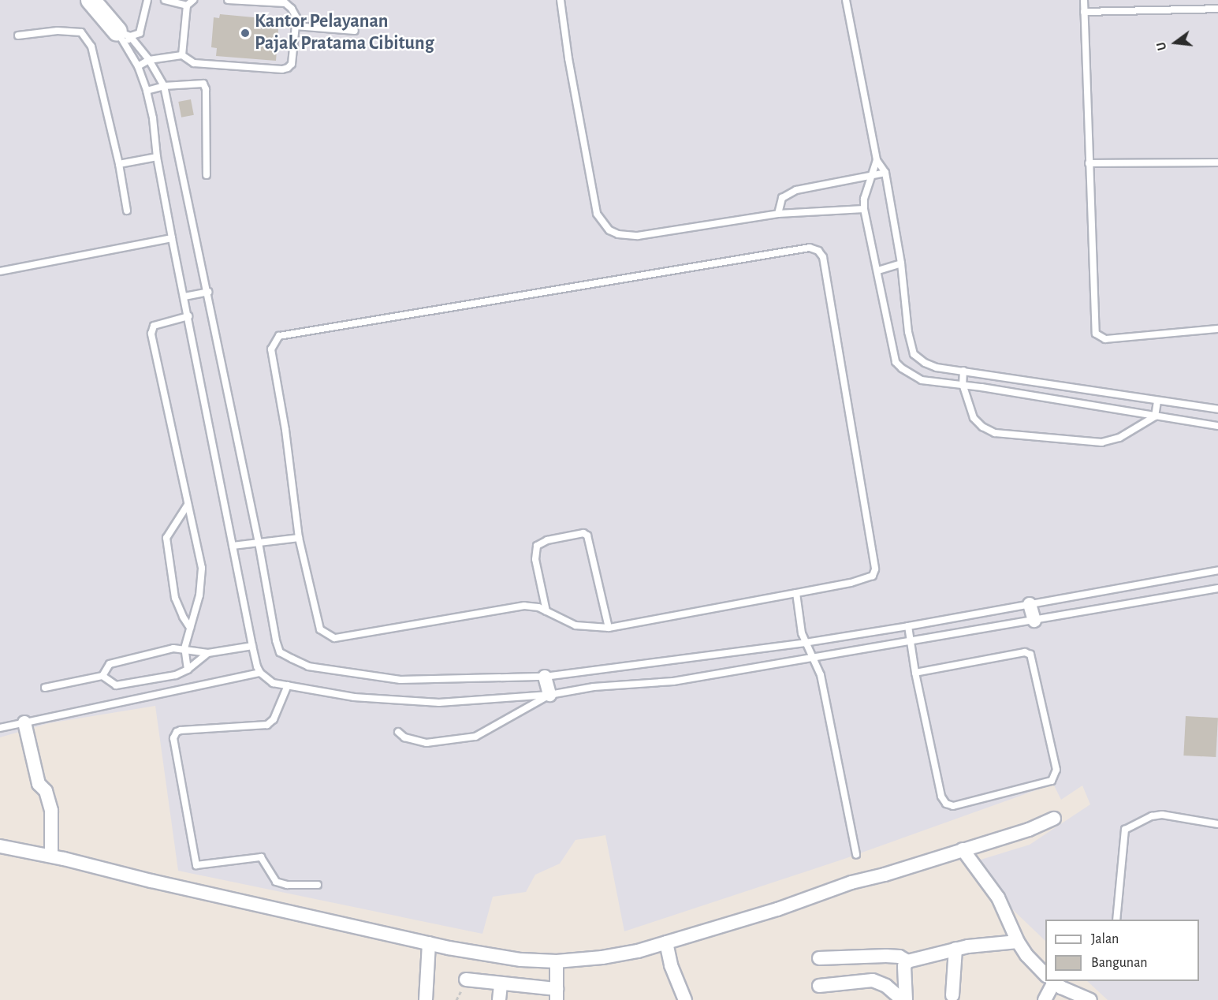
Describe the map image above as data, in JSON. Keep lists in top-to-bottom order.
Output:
{
  "places": ["Kantor Pelayanan Pajak Pratama Cibitung"],
  "legend": ["Jalan", "Bangunan"],
  "north": "left"
}
